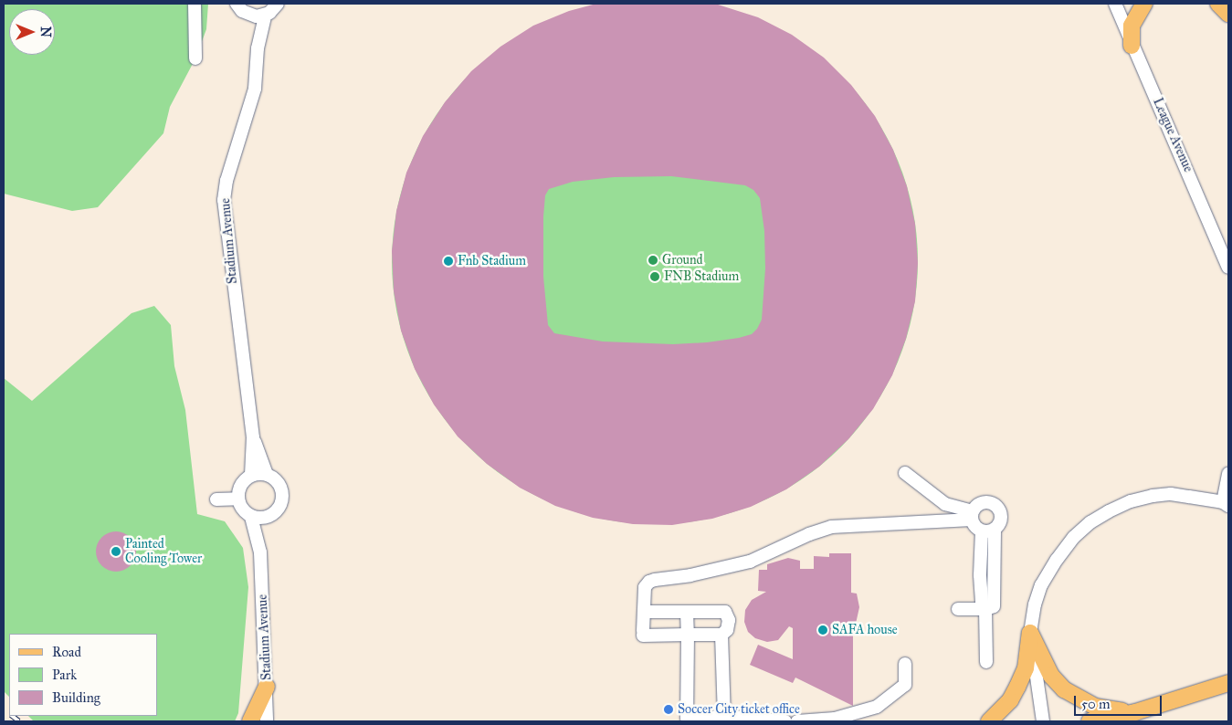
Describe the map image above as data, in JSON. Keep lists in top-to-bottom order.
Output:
{
  "streets": {
    "street": ["League Avenue", "Stadium Avenue"]
  },
  "places": [
    "Ground",
    "Fnb Stadium",
    "FNB Stadium",
    "Painted Cooling Tower",
    "SAFA house",
    "Soccer City ticket office"
  ],
  "legend": ["Road", "Park", "Building"],
  "scale_bar": "50 m",
  "north": "right"
}
